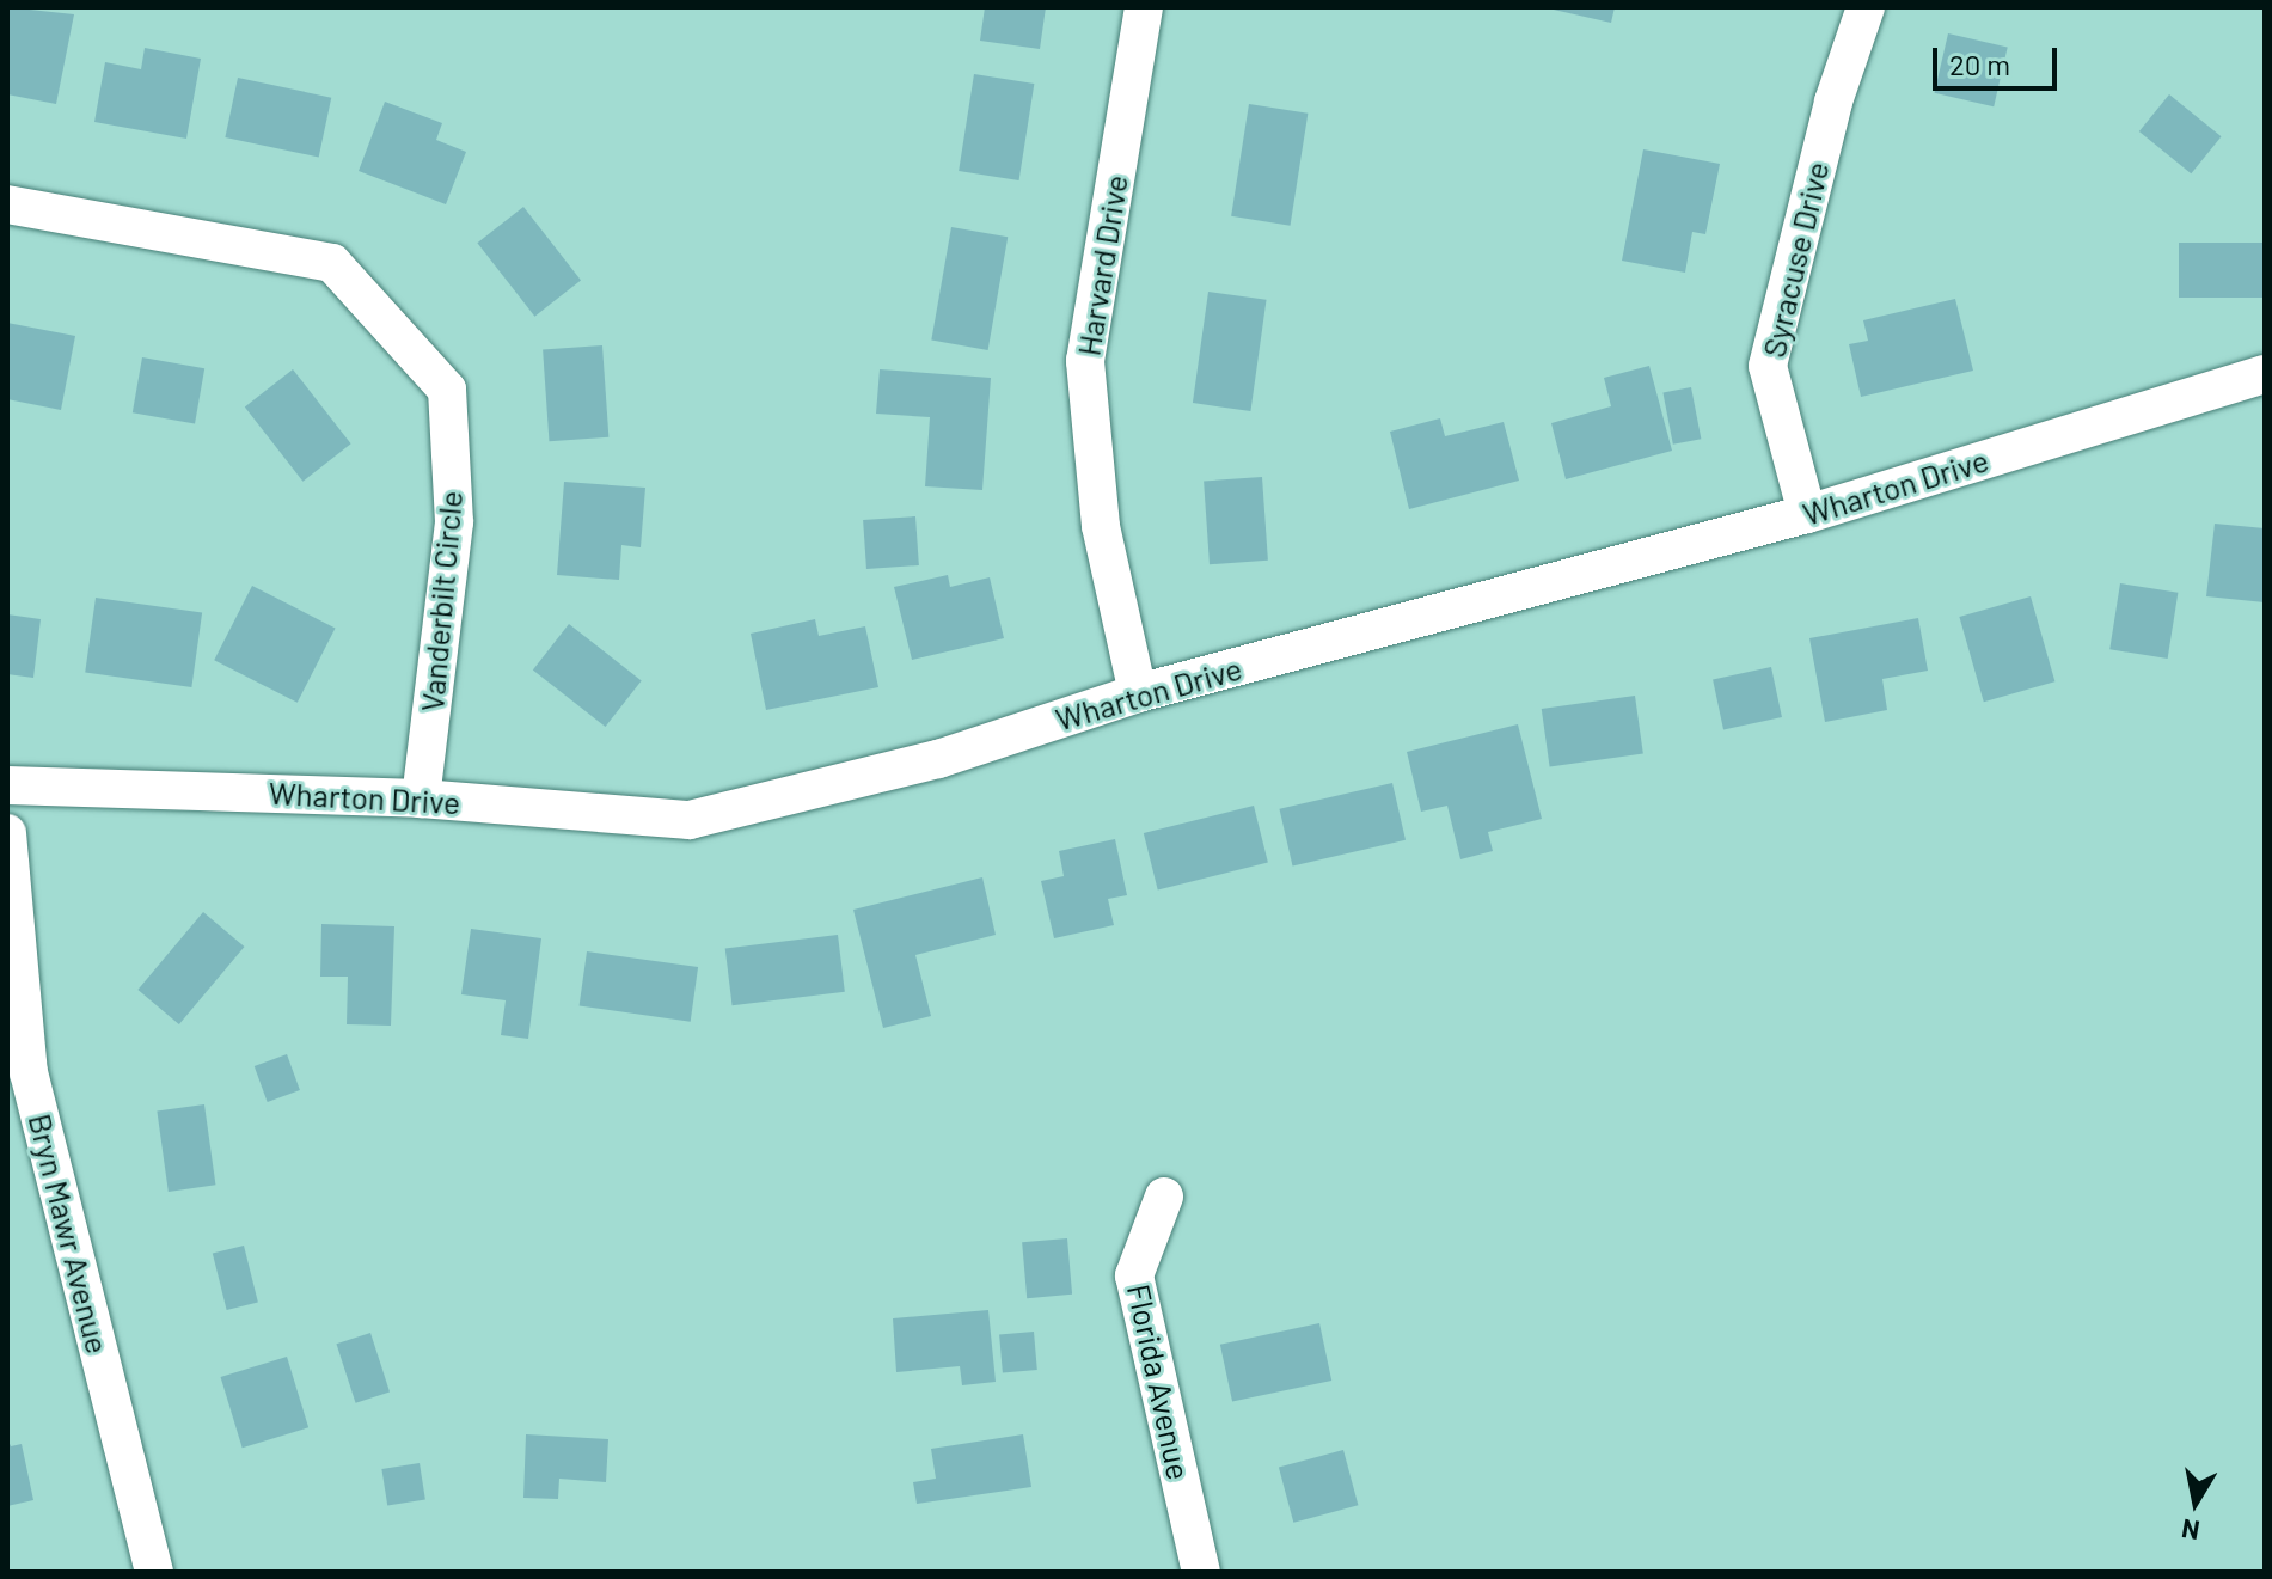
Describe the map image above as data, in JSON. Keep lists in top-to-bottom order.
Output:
{
  "streets": {
    "street": [
      "Syracuse Drive",
      "Harvard Drive",
      "Wharton Drive",
      "Vanderbilt Circle",
      "Bryn Mawr Avenue",
      "Florida Avenue"
    ]
  },
  "crossings": [
    ["Syracuse Drive", "Wharton Drive"],
    ["Harvard Drive", "Wharton Drive"],
    ["Wharton Drive", "Vanderbilt Circle"]
  ],
  "scale_bar": "20 m",
  "north": "bottom"
}
